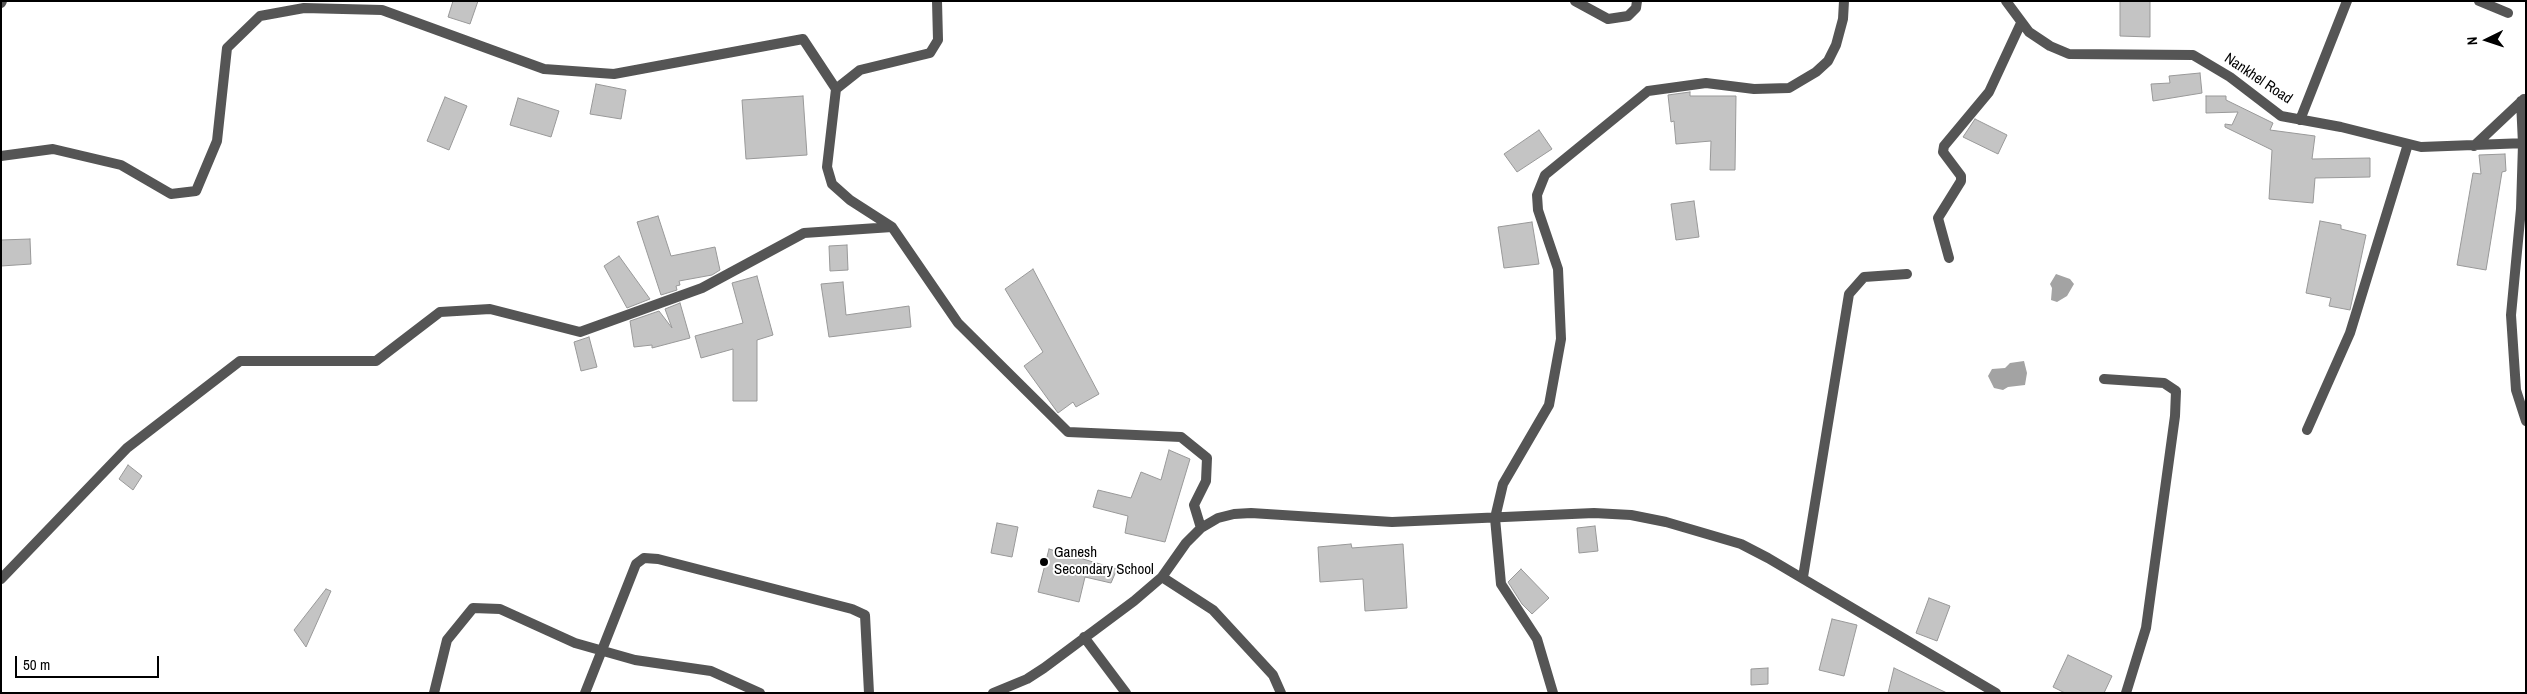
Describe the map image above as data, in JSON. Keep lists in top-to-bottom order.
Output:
{
  "streets": {
    "street": ["Nankhel Road"]
  },
  "places": ["Ganesh Secondary School"],
  "scale_bar": "50 m",
  "north": "left"
}
